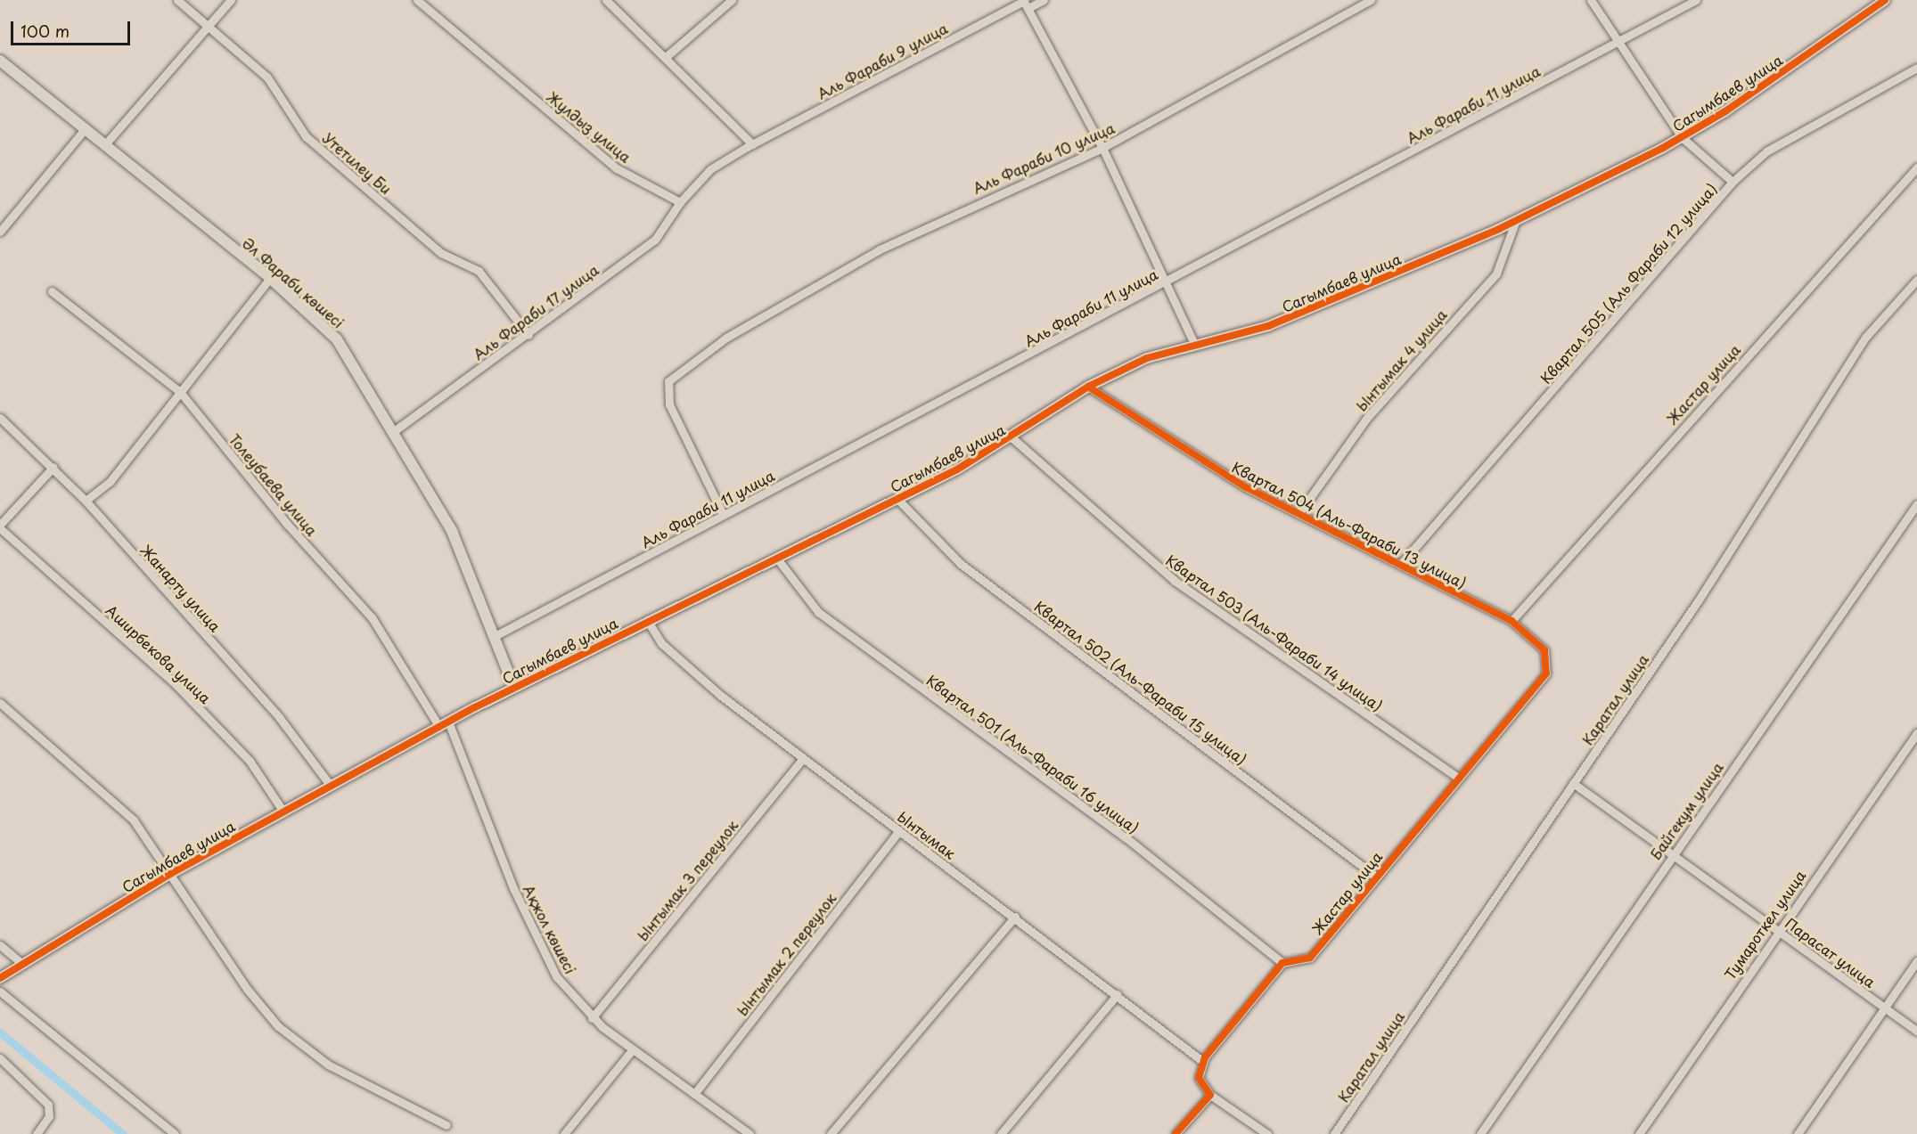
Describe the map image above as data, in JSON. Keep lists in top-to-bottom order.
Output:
{
  "streets": {
    "street": [
      "Аль Фараби 9 улица",
      "Сагымбаев улица",
      "Аль Фараби 11 улица",
      "Жулдыз улица",
      "Аль Фараби 10 улица",
      "Утетилеу Би",
      "Әл Фараби көшесі",
      "Квартал 505 (Аль Фараби 12 улица)",
      "Аль Фараби 17 улица",
      "Ынтымак 4 улица",
      "Жастар улица",
      "Толеубаева улица",
      "Квартал 504 (Аль-Фараби 13 улица)",
      "Жанарту улица",
      "Квартал 503 (Аль-Фараби 14 улица)",
      "Аширбекова улица",
      "Квартал 502 (Аль-Фараби 15 улица)",
      "Каратал улица",
      "Квартал 501 (Аль-Фараби 16 улица)",
      "Байгекум улица",
      "Ынтымак",
      "Ынтымак 3 переулок",
      "Тумароткел улица",
      "Ақжол көшесі",
      "Парасат улица",
      "Ынтымак 2 переулок"
    ]
  },
  "crossings": [
    ["Сагымбаев улица", "Әл Фараби көшесі"],
    ["Сагымбаев улица", "Ынтымак 4 улица"],
    ["Сагымбаев улица", "Толеубаева улица"],
    ["Сагымбаев улица", "Квартал 504 (Аль-Фараби 13 улица)"],
    ["Сагымбаев улица", "Жанарту улица"],
    ["Сагымбаев улица", "Квартал 503 (Аль-Фараби 14 улица)"],
    ["Сагымбаев улица", "Аширбекова улица"],
    ["Сагымбаев улица", "Квартал 502 (Аль-Фараби 15 улица)"],
    ["Сагымбаев улица", "Квартал 501 (Аль-Фараби 16 улица)"],
    ["Сагымбаев улица", "Ынтымак"],
    ["Сагымбаев улица", "Ақжол көшесі"],
    ["Аль Фараби 11 улица", "Аль Фараби 10 улица"],
    ["Аль Фараби 11 улица", "Әл Фараби көшесі"],
    ["Жулдыз улица", "Аль Фараби 17 улица"],
    ["Утетилеу Би", "Аль Фараби 17 улица"],
    ["Әл Фараби көшесі", "Аль Фараби 17 улица"],
    ["Квартал 505 (Аль Фараби 12 улица)", "Квартал 504 (Аль-Фараби 13 улица)"],
    ["Ынтымак 4 улица", "Квартал 504 (Аль-Фараби 13 улица)"],
    ["Жастар улица", "Квартал 504 (Аль-Фараби 13 улица)"],
    ["Жастар улица", "Квартал 503 (Аль-Фараби 14 улица)"],
    ["Жастар улица", "Квартал 502 (Аль-Фараби 15 улица)"],
    ["Жастар улица", "Квартал 501 (Аль-Фараби 16 улица)"],
    ["Толеубаева улица", "Ақжол көшесі"],
    ["Каратал улица", "Парасат улица"],
    ["Байгекум улица", "Парасат улица"],
    ["Ынтымак", "Ынтымак 3 переулок"],
    ["Ынтымак", "Ынтымак 2 переулок"],
    ["Ынтымак 3 переулок", "Ақжол көшесі"],
    ["Тумароткел улица", "Парасат улица"],
    ["Ақжол көшесі", "Ынтымак 2 переулок"]
  ],
  "scale_bar": "100 m"
}
